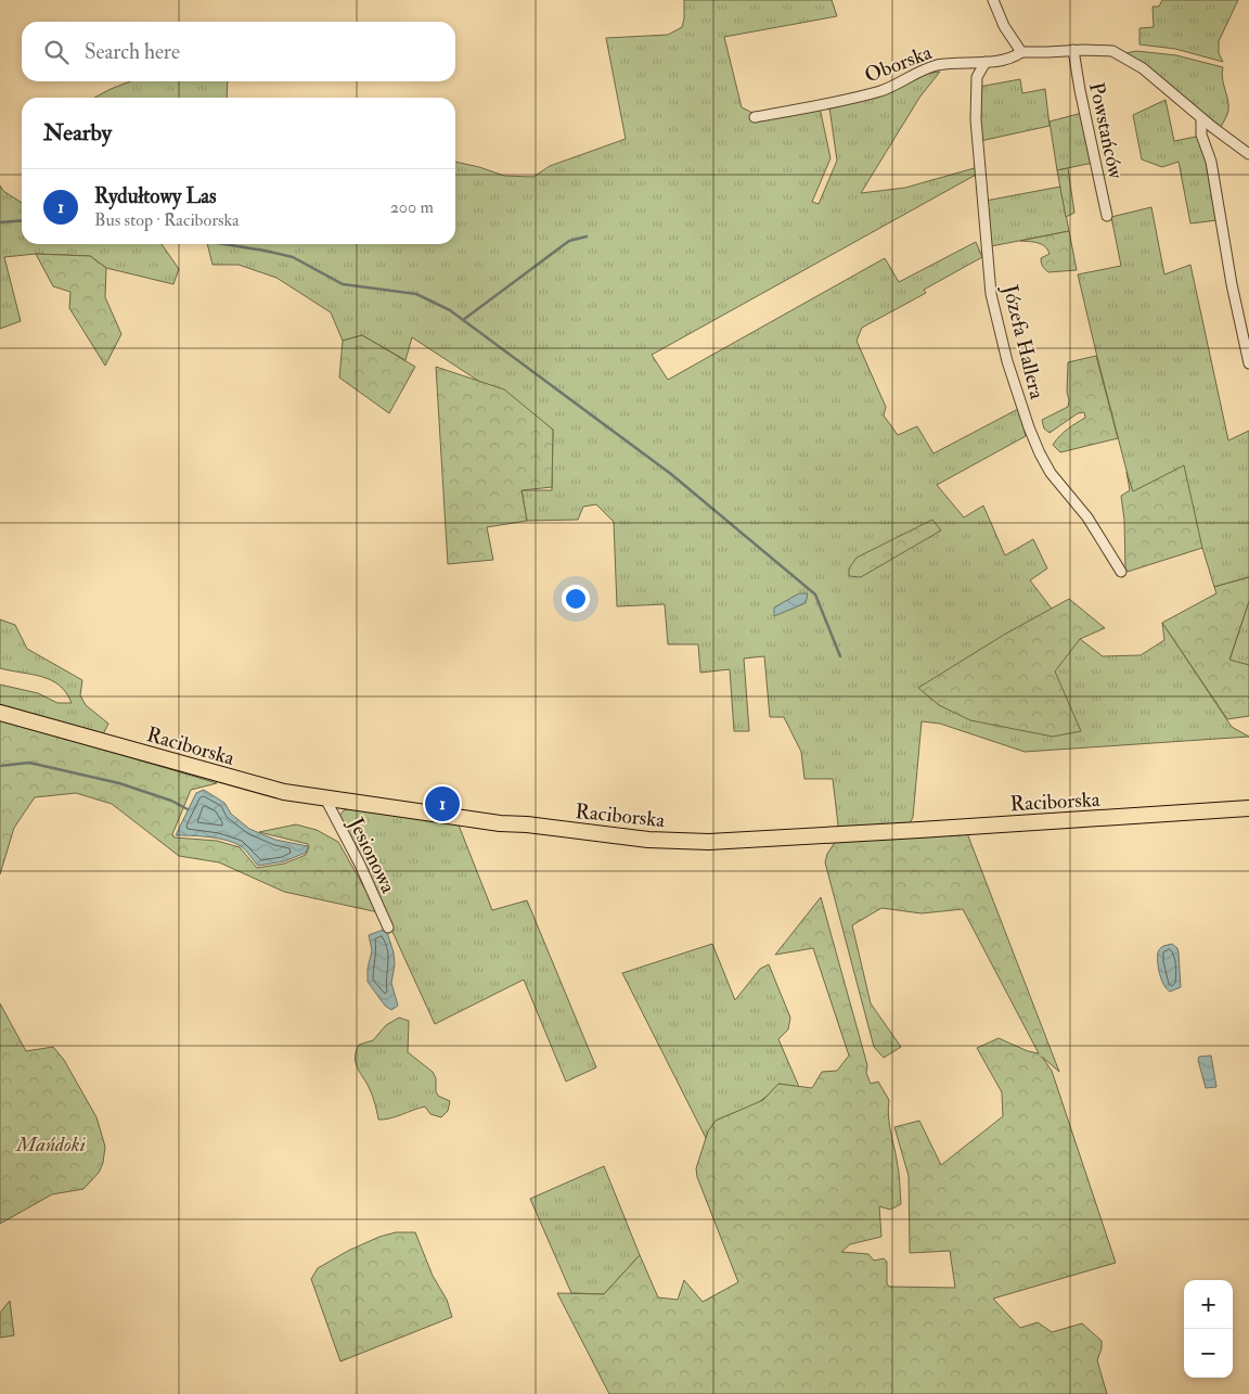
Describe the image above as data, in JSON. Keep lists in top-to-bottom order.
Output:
{
  "streets": {
    "main road": ["Raciborska"],
    "street": [
      "Oborska",
      "Powstańców",
      "Józefa Hallera",
      "Jesionowa"
    ]
  },
  "crossings": [
    ["Oborska", "Powstańców"],
    ["Oborska", "Józefa Hallera"],
    ["Raciborska", "Jesionowa"]
  ],
  "parks": ["Mańdoki"],
  "page": {
    "search": "Search here",
    "heading": "Nearby",
    "list": [
      {
        "mark": "1",
        "name": "Rydułtowy Las",
        "note": "Bus stop · Raciborska",
        "value": "200 m"
      }
    ],
    "pins": "1",
    "map_buttons": ["+", "−"]
  }
}
